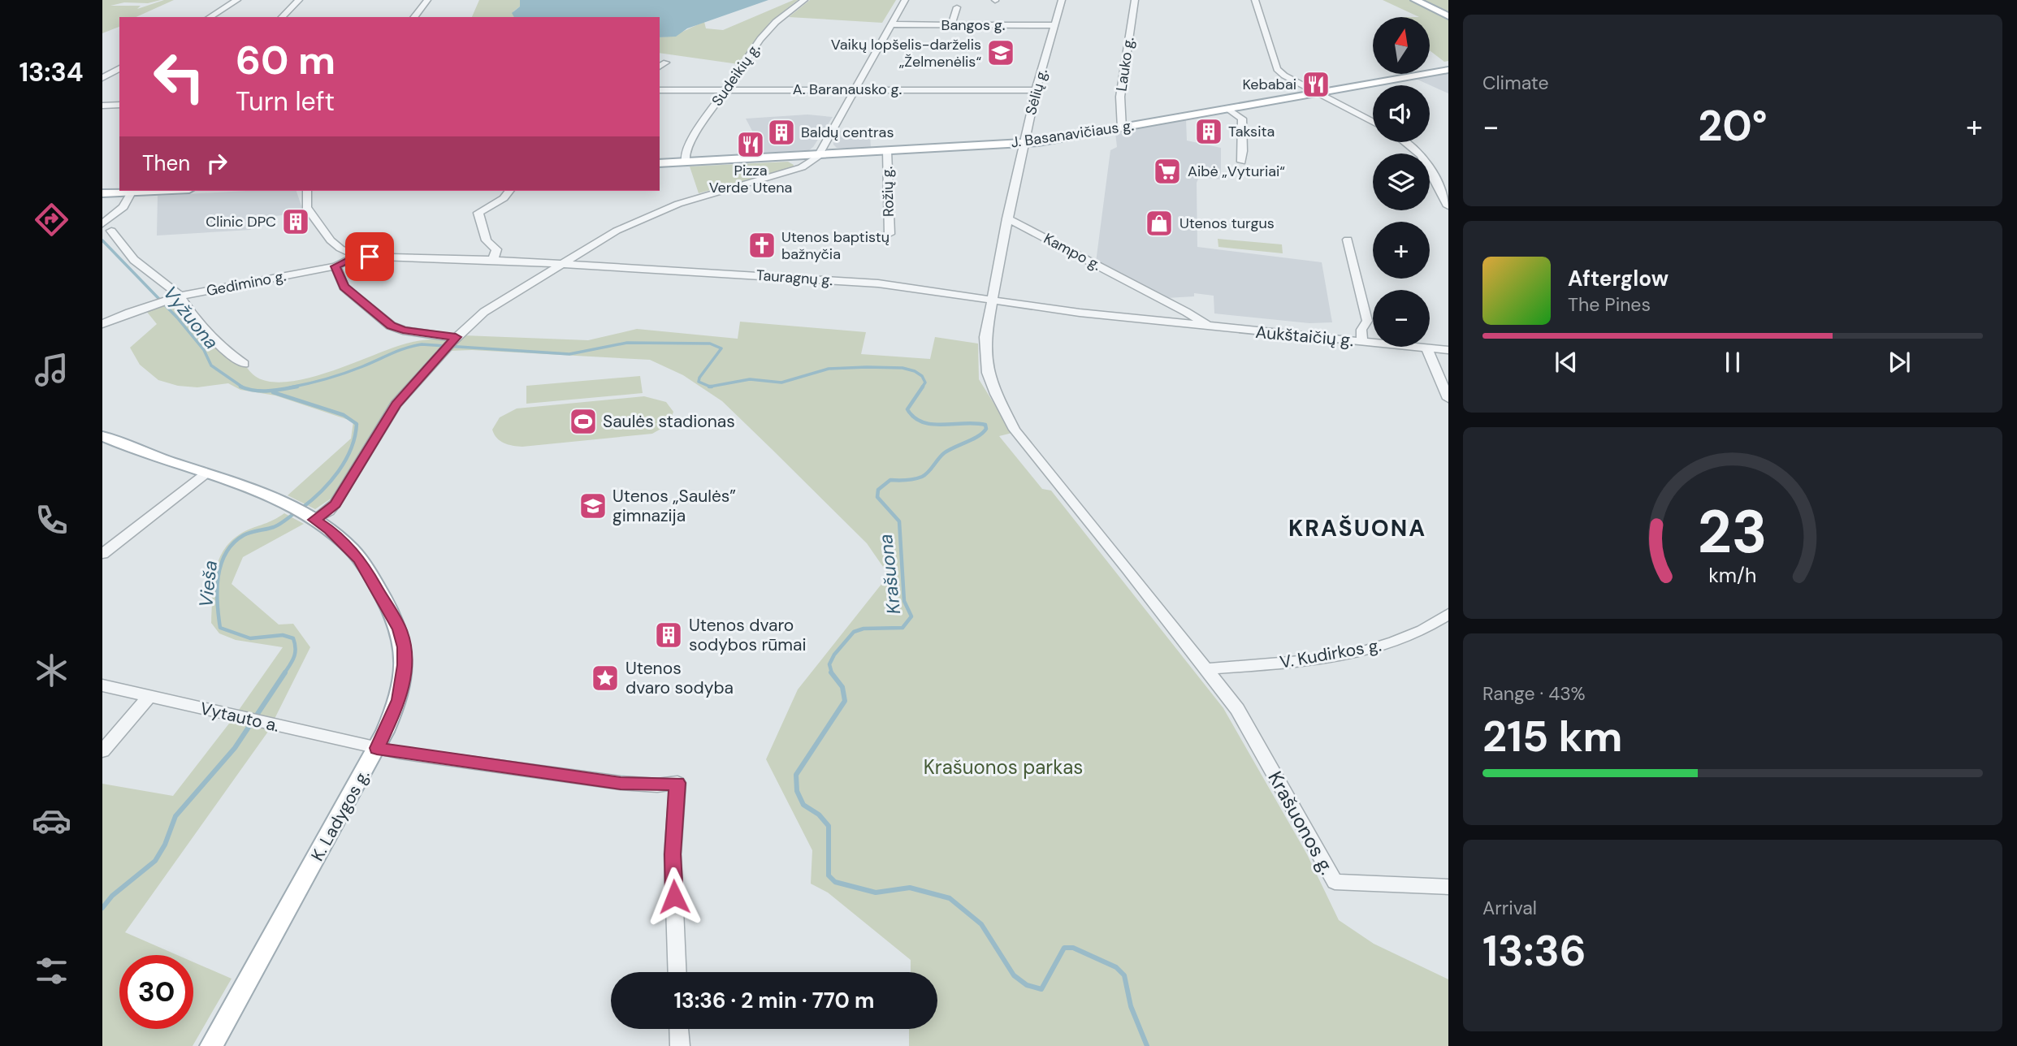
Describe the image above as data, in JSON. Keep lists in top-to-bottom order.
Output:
{
  "streets": {
    "main road": ["J. Basanavičiaus g.", "K. Ladygos g."],
    "street": [
      "Bangos g.",
      "Lauko g.",
      "Sudeikių g.",
      "A. Baranausko g.",
      "Sėlių g.",
      "Rožių g.",
      "Kampo g.",
      "Tauragnų g.",
      "Gedimino g.",
      "Aukštaičių g.",
      "V. Kudirkos g.",
      "Vytauto a.",
      "Krašuonos g."
    ]
  },
  "crossings": [
    ["Bangos g.", "Sėlių g."],
    ["Lauko g.", "J. Basanavičiaus g."],
    ["Sudeikių g.", "A. Baranausko g."],
    ["Sudeikių g.", "J. Basanavičiaus g."],
    ["A. Baranausko g.", "Sėlių g."],
    ["Sėlių g.", "J. Basanavičiaus g."],
    ["Sėlių g.", "Kampo g."],
    ["J. Basanavičiaus g.", "Rožių g."],
    ["Kampo g.", "Tauragnų g."],
    ["Tauragnų g.", "Gedimino g."],
    ["Tauragnų g.", "Aukštaičių g."],
    ["V. Kudirkos g.", "Krašuonos g."],
    ["Vytauto a.", "K. Ladygos g."]
  ],
  "districts": ["KRAŠUONA"],
  "water": ["Vyžuona", "Krašuona", "Vieša"],
  "parks": ["Krašuonos parkas"],
  "places": {
    "school or university": ["Vaikų lopšelis-darželis „Želmenėlis“", "Utenos „Saulės” gimnazija"],
    "restaurant": ["Kebabai", "Pizza Verde Utena"],
    "building": [
      "Taksita",
      "Baldų centras",
      "Clinic DPC",
      "Utenos dvaro sodybos rūmai"
    ],
    "supermarket": ["Aibė „Vyturiai“"],
    "shop": ["Utenos turgus"],
    "church": ["Utenos baptistų bažnyčia"],
    "sports": ["Saulės stadionas"],
    "place": ["Utenos dvaro sodyba"]
  },
  "north": "top",
  "page": {
    "tabs": "13:34",
    "tile": [
      "Climate",
      ["Range · 43%", "215 km"],
      ["Arrival", "13:36"]
    ],
    "map_buttons": ["+", "−"],
    "turn": ["60 m", "Turn left"],
    "heat": ["−", "20°", "+"],
    "then": "Then",
    "song": ["Afterglow", "The Pines"],
    "limit": "30",
    "trip": "13:36 · 2 min · 770 m",
    "gauge": ["23", "km/h"]
  }
}
